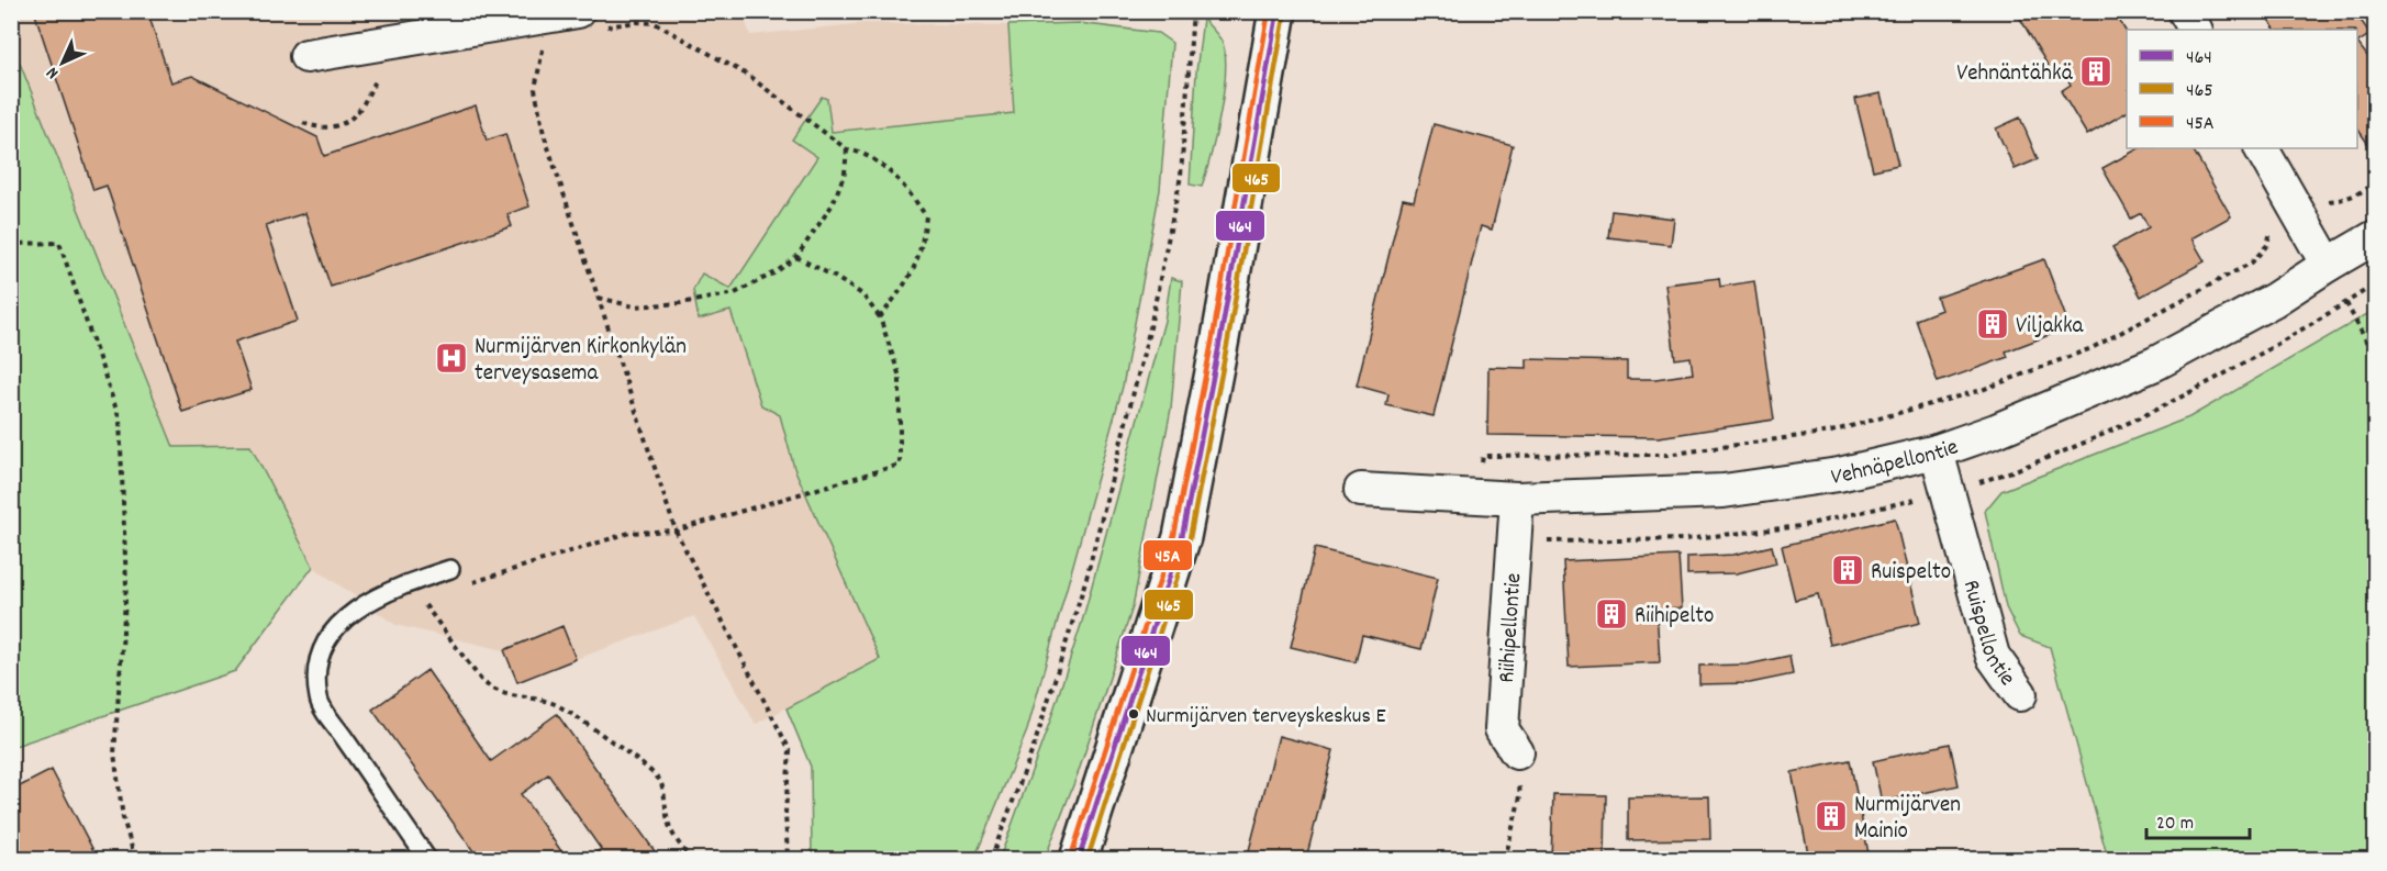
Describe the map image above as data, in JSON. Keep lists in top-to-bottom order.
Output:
{
  "streets": {
    "street": ["Vehnäpellontie", "Riihipellontie", "Ruispellontie"]
  },
  "crossings": [
    ["Vehnäpellontie", "Riihipellontie"],
    ["Vehnäpellontie", "Ruispellontie"]
  ],
  "places": {
    "building": [
      "Vehnäntähkä",
      "Viljakka",
      "Ruispelto",
      "Riihipelto",
      "Nurmijärven Mainio"
    ],
    "hospital": ["Nurmijärven Kirkonkylän terveysasema"],
    "other": ["Nurmijärven terveyskeskus E"]
  },
  "lines": ["transit line 464", "transit line 45A", "transit line 465"],
  "legend": ["464", "465", "45A"],
  "scale_bar": "20 m",
  "north": "bottom left"
}
